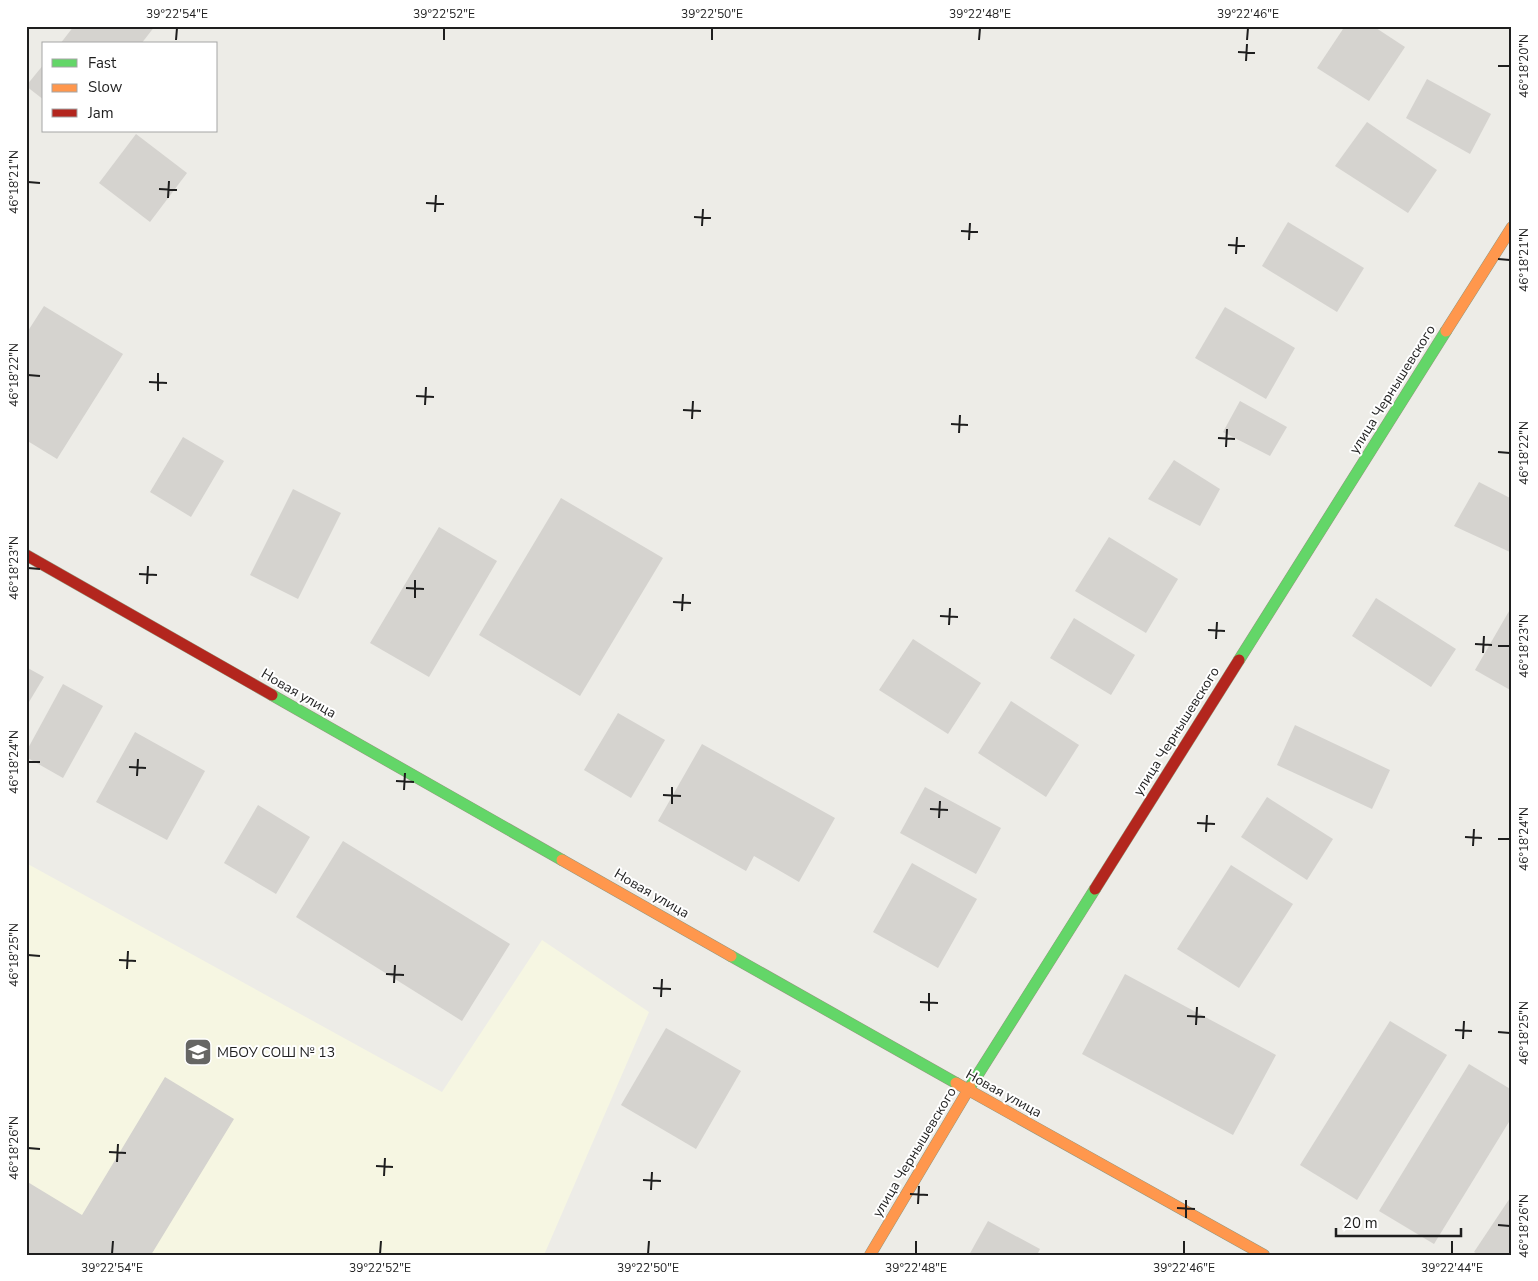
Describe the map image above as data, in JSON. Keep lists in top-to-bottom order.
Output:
{
  "streets": {
    "main road": ["улица Чернышевского", "Новая улица"]
  },
  "crossings": [
    ["улица Чернышевского", "Новая улица"]
  ],
  "places": {
    "school or university": ["МБОУ СОШ № 13"]
  },
  "legend": ["Fast", "Slow", "Jam"],
  "scale_bar": "20 m",
  "coordinates": [
    "39°22'54\"E",
    "39°22'52\"E",
    "39°22'50\"E",
    "39°22'48\"E",
    "39°22'46\"E",
    "46°18'20\"N",
    "46°18'21\"N",
    "46°18'22\"N",
    "46°18'23\"N",
    "46°18'24\"N",
    "46°18'25\"N",
    "46°18'26\"N",
    "39°22'44\"E"
  ]
}
